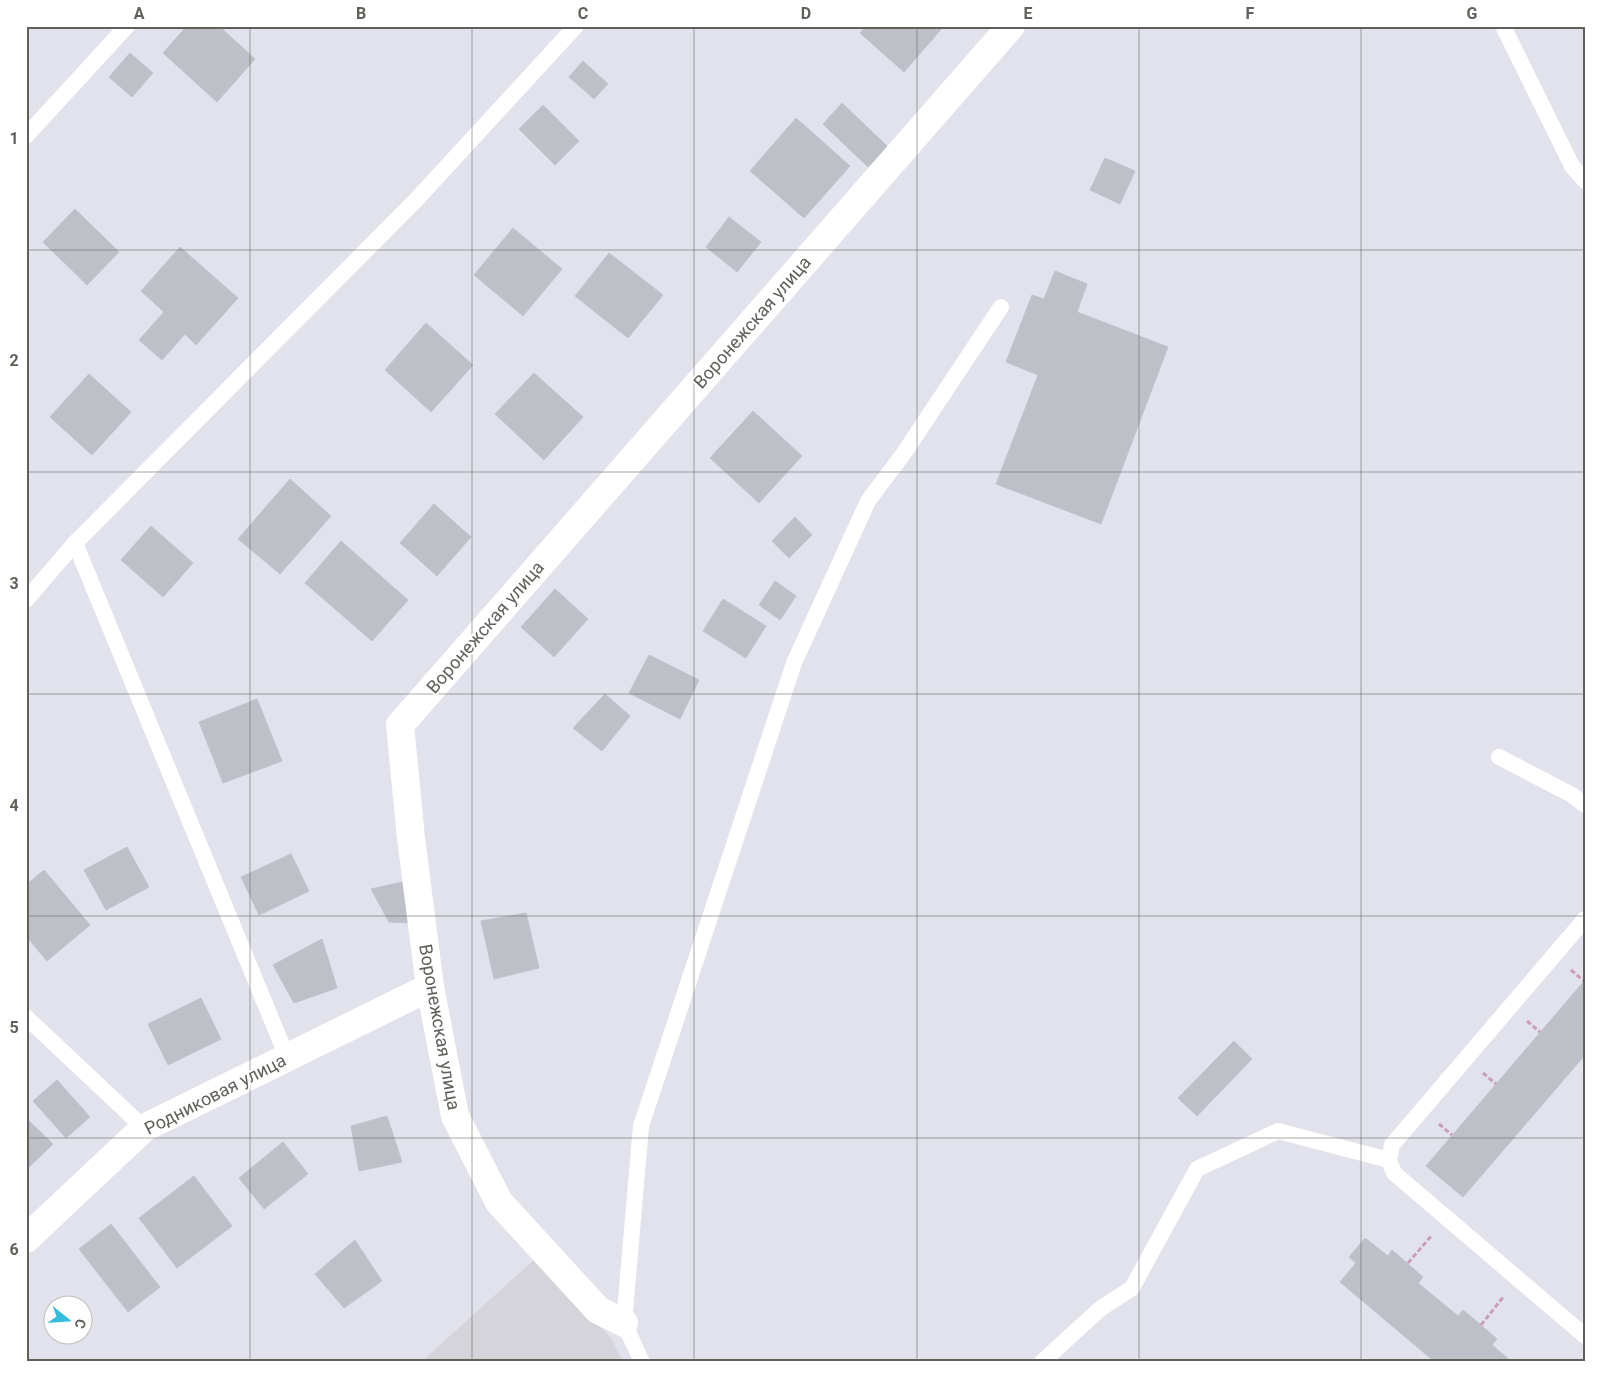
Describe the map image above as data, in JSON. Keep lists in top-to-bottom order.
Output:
{
  "streets": {
    "street": ["Воронежская улица", "Родниковая улица"]
  },
  "crossings": [
    ["Воронежская улица", "Родниковая улица"]
  ],
  "north": "right",
  "grid": {
    "columns": [
      "A",
      "B",
      "C",
      "D",
      "E",
      "F",
      "G"
    ],
    "rows": [
      "1",
      "2",
      "3",
      "4",
      "5",
      "6"
    ]
  }
}
